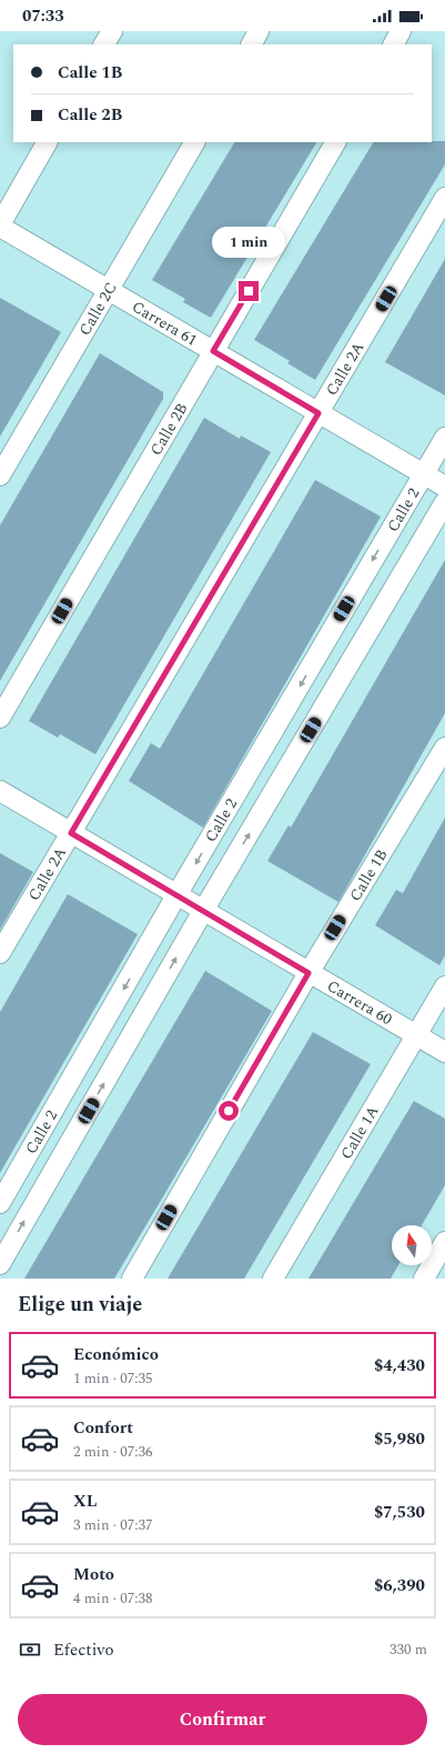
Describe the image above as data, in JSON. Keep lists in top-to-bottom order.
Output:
{
  "streets": {
    "street": [
      "Calle 2C",
      "Carrera 61",
      "Calle 2A",
      "Calle 2B",
      "Calle 2",
      "Calle 1B",
      "Carrera 60",
      "Calle 1A"
    ]
  },
  "crossings": [
    ["Calle 2C", "Carrera 61"],
    ["Carrera 61", "Calle 2A"],
    ["Carrera 61", "Calle 2B"],
    ["Carrera 61", "Calle 2"],
    ["Calle 2A", "Carrera 60"],
    ["Calle 2", "Carrera 60"],
    ["Calle 1B", "Carrera 60"],
    ["Carrera 60", "Calle 1A"]
  ],
  "north": "top",
  "page": {
    "status": "07:33",
    "banner": ["Calle 1B", "Calle 2B"],
    "bubble": "1 min",
    "heading": "Elige un viaje",
    "list": [
      {
        "name": "Económico",
        "note": "1 min · 07:35",
        "value": "$4,430"
      },
      {
        "name": "Confort",
        "note": "2 min · 07:36",
        "value": "$5,980"
      },
      {
        "name": "XL",
        "note": "3 min · 07:37",
        "value": "$7,530"
      },
      {
        "name": "Moto",
        "note": "4 min · 07:38",
        "value": "$6,390"
      }
    ],
    "pay": ["Efectivo", "330 m"],
    "buttons": "Confirmar"
  }
}
